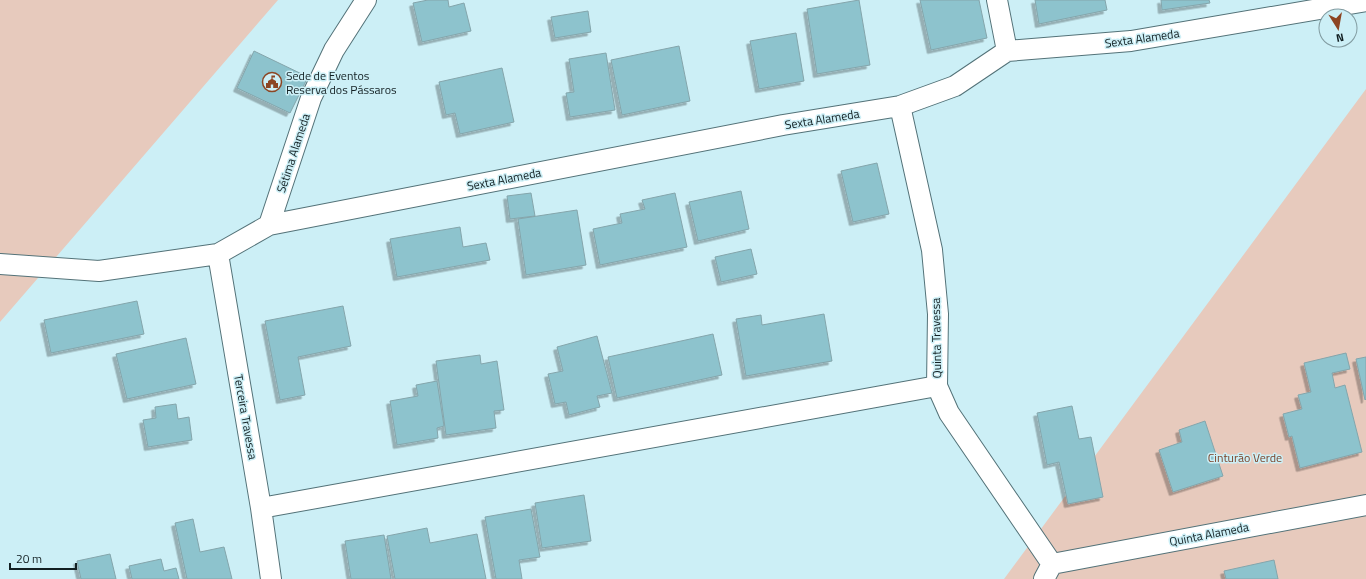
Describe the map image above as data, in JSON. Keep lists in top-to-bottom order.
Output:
{
  "streets": {
    "street": [
      "Sexta Alameda",
      "Sétima Alameda",
      "Quinta Travessa",
      "Terceira Travessa",
      "Quinta Alameda"
    ]
  },
  "crossings": [
    ["Sexta Alameda", "Sétima Alameda"],
    ["Sexta Alameda", "Quinta Travessa"],
    ["Sexta Alameda", "Terceira Travessa"],
    ["Quinta Travessa", "Quinta Alameda"]
  ],
  "parks": ["Cinturão Verde"],
  "places": {
    "public building": ["Sede de Eventos Reserva dos Pássaros"]
  },
  "scale_bar": "20 m",
  "north": "bottom"
}
